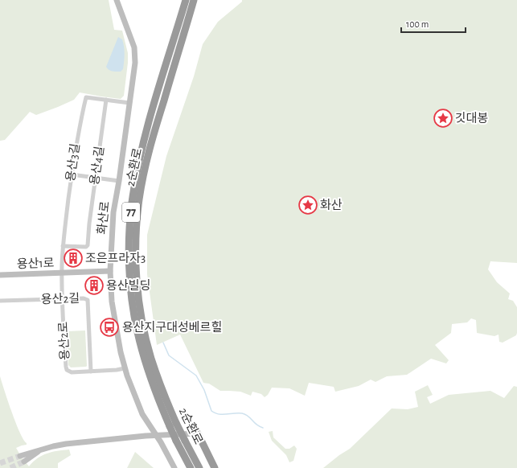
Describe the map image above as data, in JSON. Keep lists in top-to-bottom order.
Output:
{
  "streets": {
    "highway": ["2순환로", "77"],
    "main road": ["화산로", "용산1로"],
    "street": [
      "용산3길",
      "용산4길",
      "용산2길",
      "용산2로"
    ]
  },
  "crossings": [
    ["용산3길", "용산4길"],
    ["용산3길", "화산로"],
    ["용산3길", "용산1로"],
    ["용산3길", "용산2로"],
    ["화산로", "용산1로"],
    ["화산로", "용산2로"],
    ["용산1로", "용산2로"],
    ["용산2길", "용산2로"]
  ],
  "places": {
    "place": ["깃대봉", "화산"],
    "building": ["조은프라자3", "용산빌딩"],
    "bus stop": ["용산지구대성베르힐"]
  },
  "scale_bar": "100 m"
}
